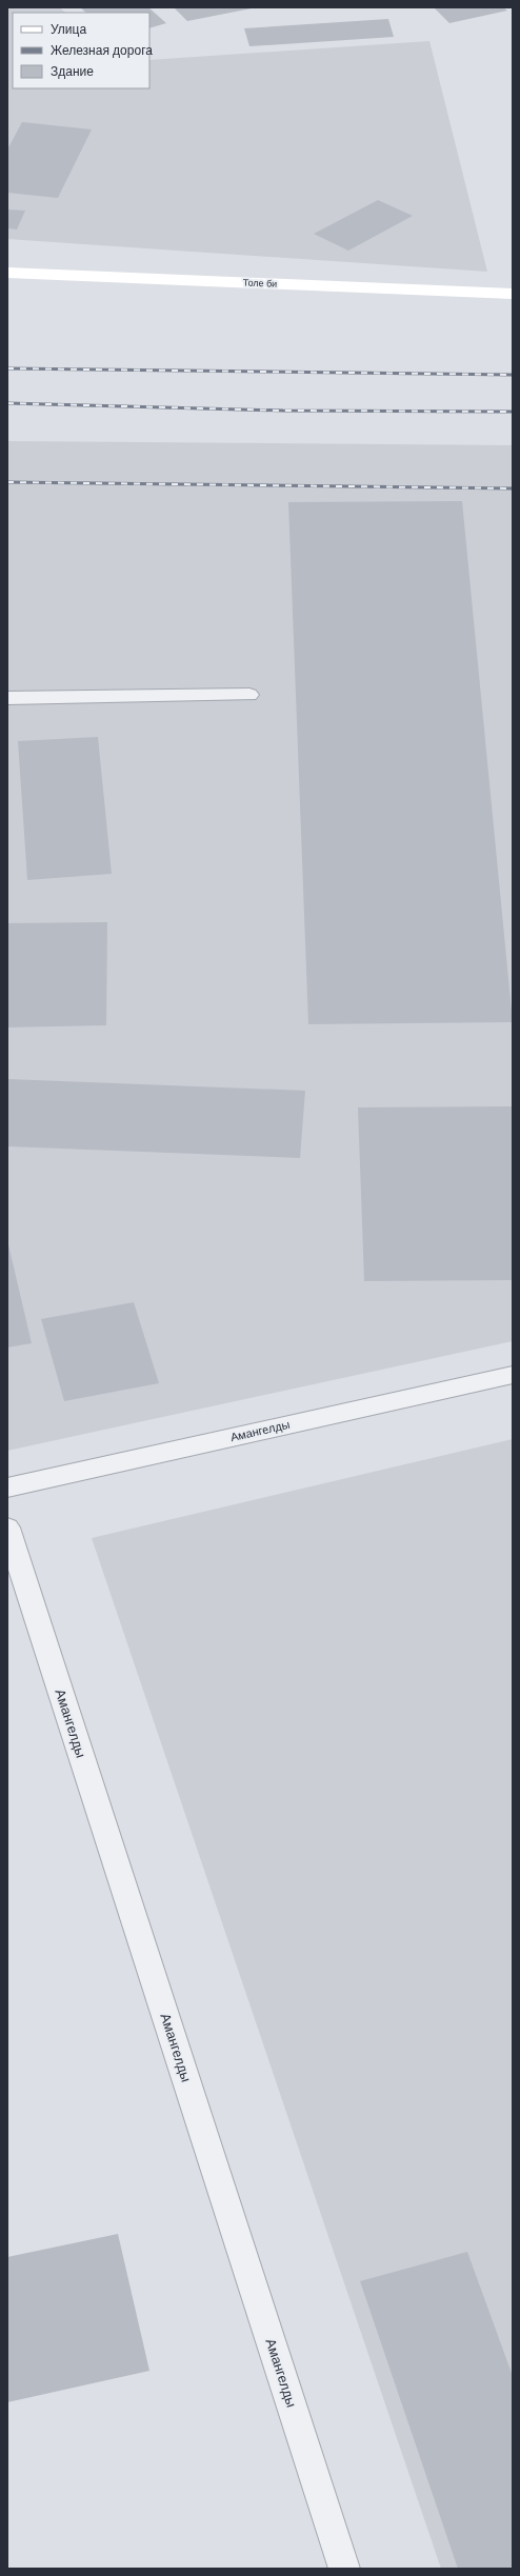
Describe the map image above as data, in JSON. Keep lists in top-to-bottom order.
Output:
{
  "streets": {
    "main road": ["Толе би"],
    "street": ["Амангелды"]
  },
  "legend": ["Улица", "Железная дорога", "Здание"]
}
